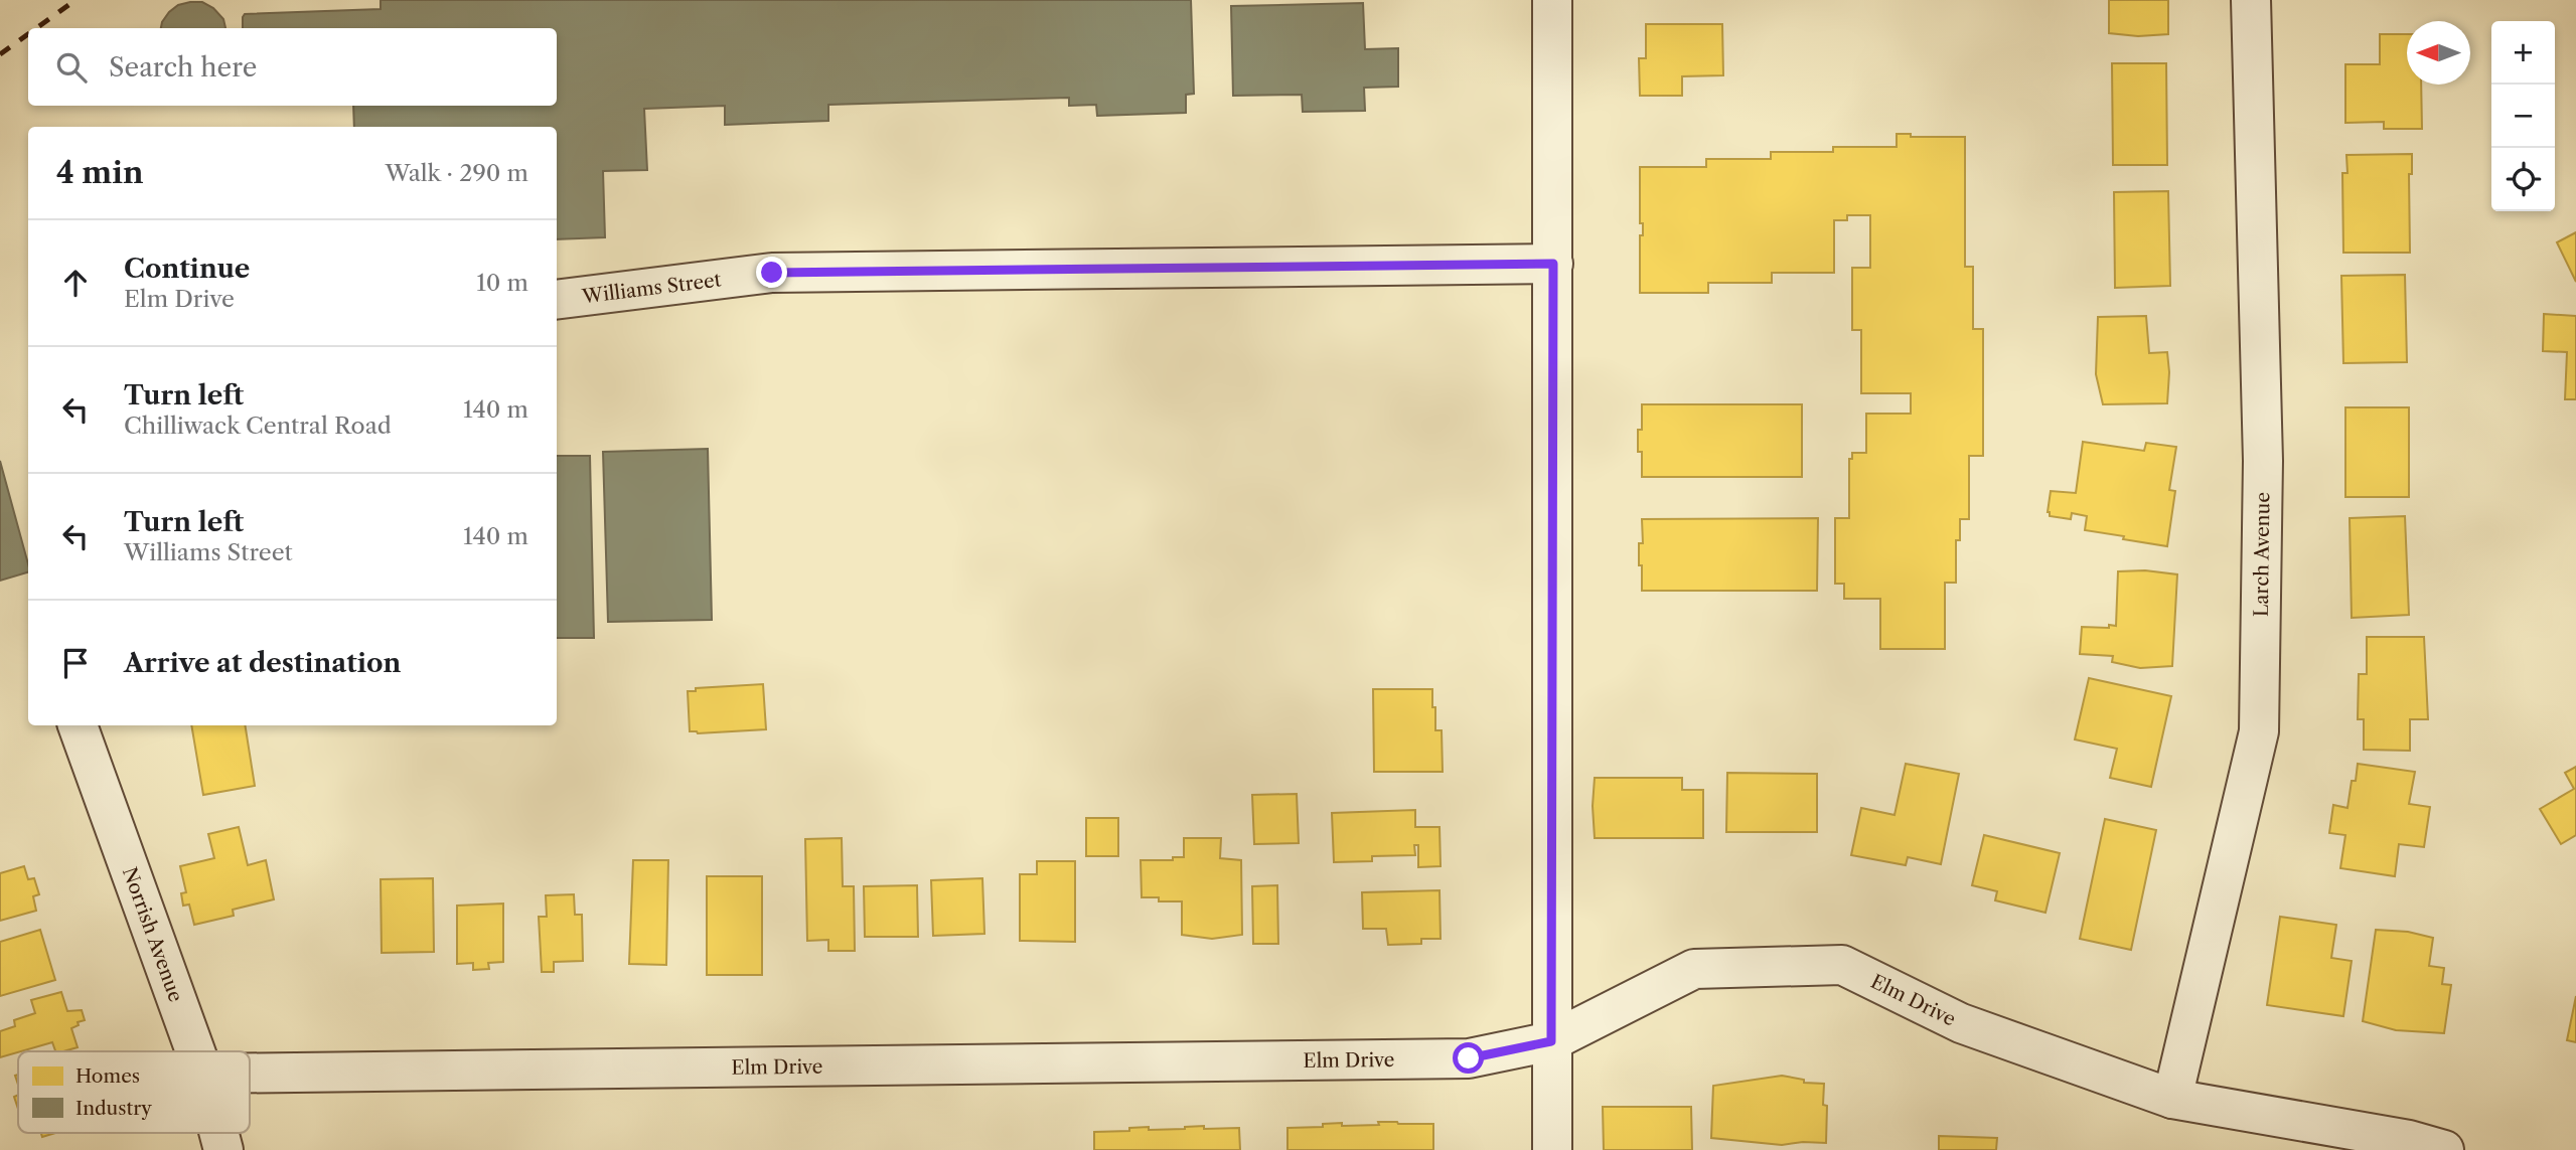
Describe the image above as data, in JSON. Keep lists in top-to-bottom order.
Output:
{
  "streets": {
    "street": [
      "Williams Street",
      "Larch Avenue",
      "Norrish Avenue",
      "Elm Drive"
    ]
  },
  "crossings": [
    ["Larch Avenue", "Elm Drive"]
  ],
  "legend": ["Homes", "Industry"],
  "north": "left",
  "page": {
    "map_buttons": ["+", "−"],
    "search": "Search here",
    "heading": ["4 min", "Walk · 290 m"],
    "list": [
      ["Continue", "Elm Drive", "10 m"],
      ["Turn left", "Chilliwack Central Road", "140 m"],
      ["Turn left", "Williams Street", "140 m"],
      "Arrive at destination"
    ]
  }
}
